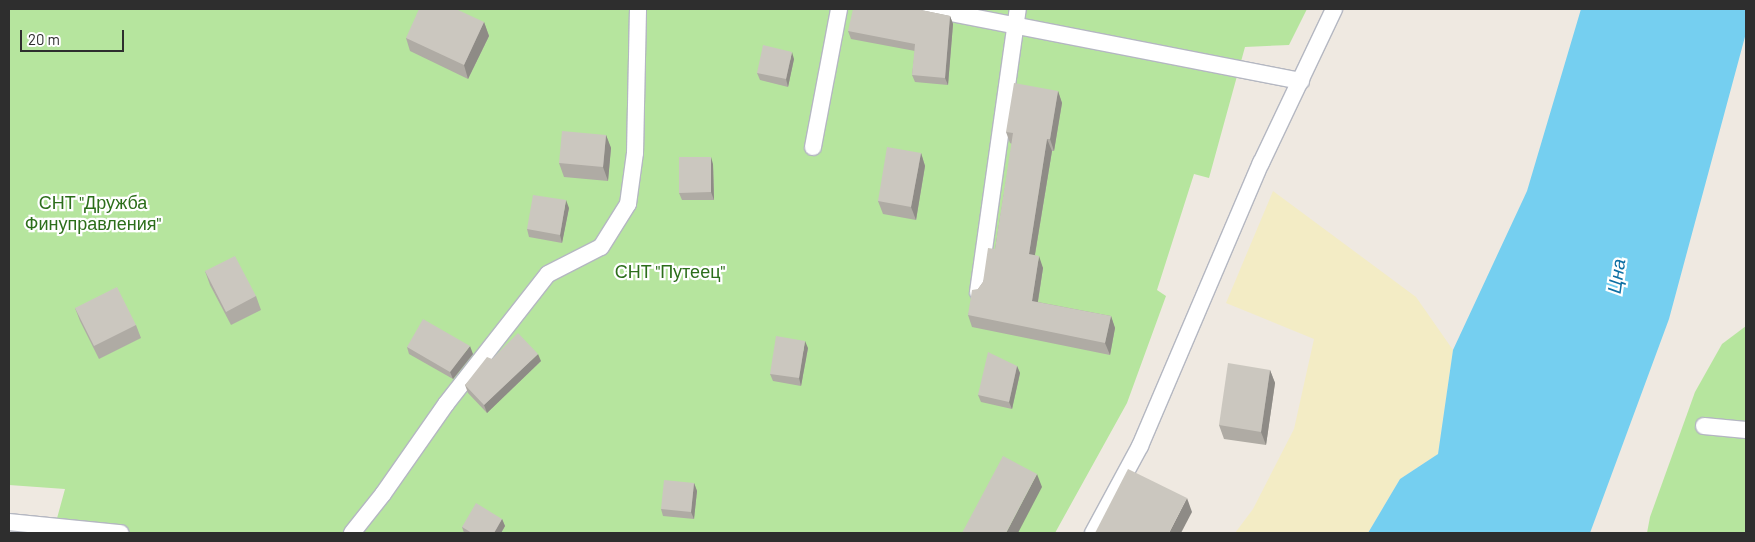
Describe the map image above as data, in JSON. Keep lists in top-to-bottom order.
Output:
{
  "water": ["Цна"],
  "parks": ["СНТ \"Дружба Финуправления\"", "СНТ \"Путеец\""],
  "scale_bar": "20 m"
}
